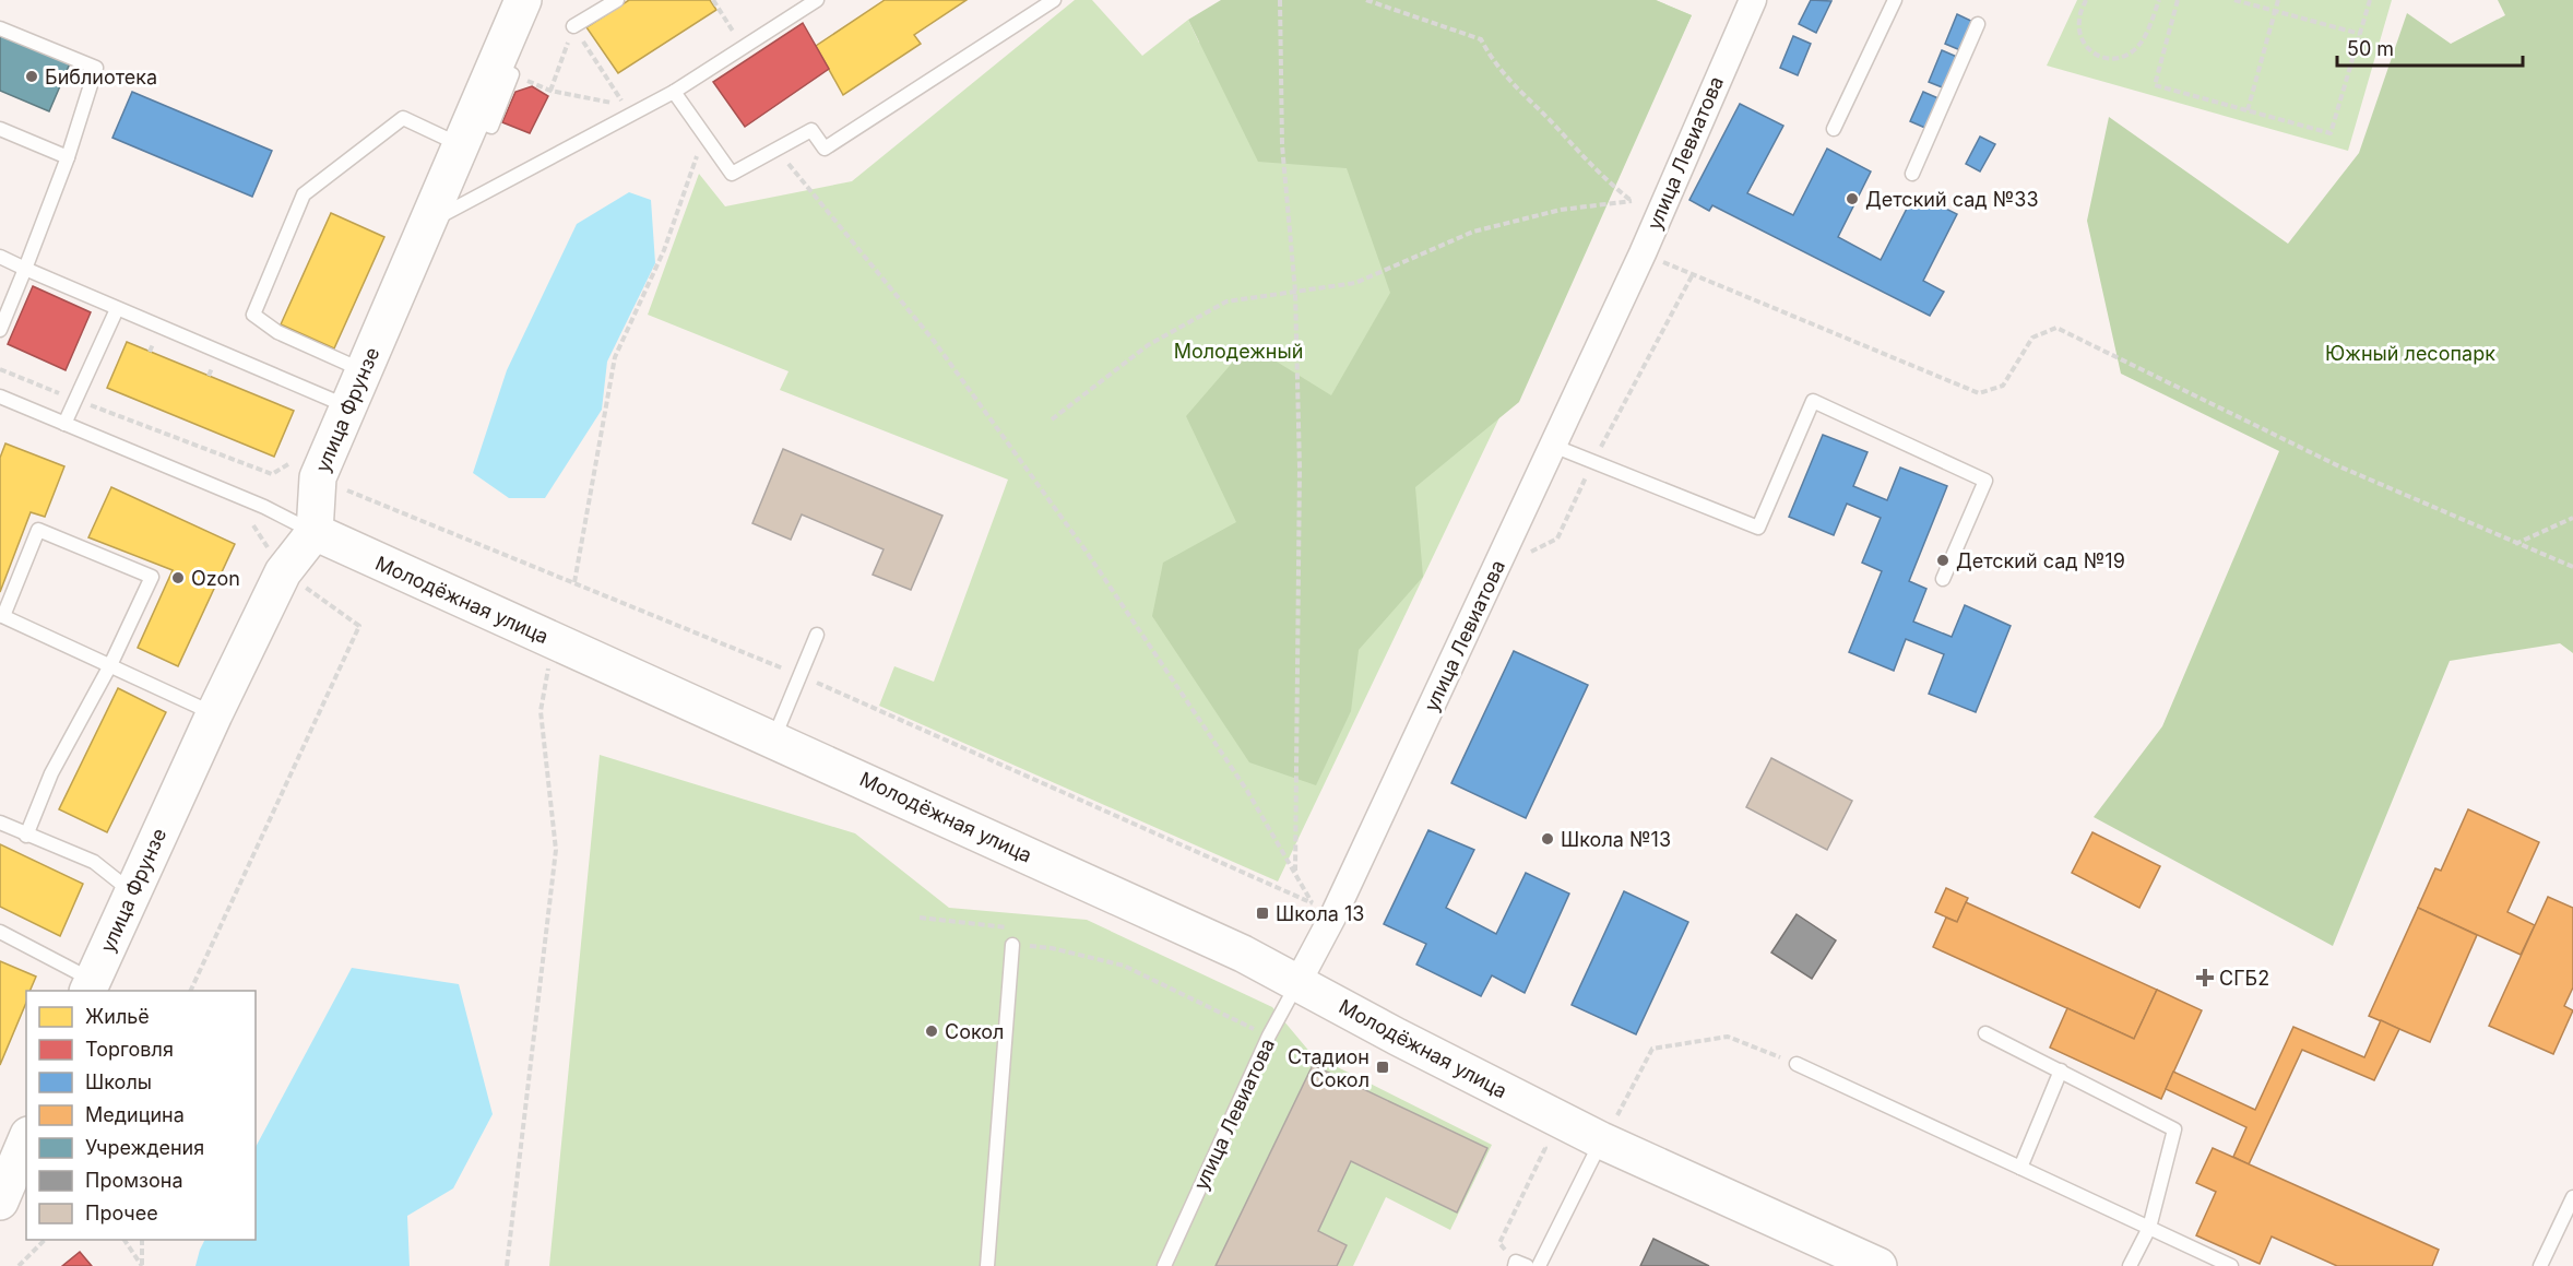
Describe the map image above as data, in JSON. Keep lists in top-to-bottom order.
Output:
{
  "streets": {
    "main road": ["улица Фрунзе", "Молодёжная улица"],
    "street": ["улица Левиатова"]
  },
  "crossings": [
    ["улица Левиатова", "Молодёжная улица"],
    ["улица Фрунзе", "Молодёжная улица"]
  ],
  "parks": ["Молодежный", "Южный лесопарк"],
  "places": {
    "other": [
      "Библиотека",
      "Детский сад №33",
      "Детский сад №19",
      "Ozon",
      "Школа №13",
      "Сокол"
    ],
    "transit": ["Школа 13", "Стадион Сокол"],
    "health": ["СГБ2"]
  },
  "legend": [
    "Жильё",
    "Торговля",
    "Школы",
    "Медицина",
    "Учреждения",
    "Промзона",
    "Прочее"
  ],
  "scale_bar": "50 m"
}
